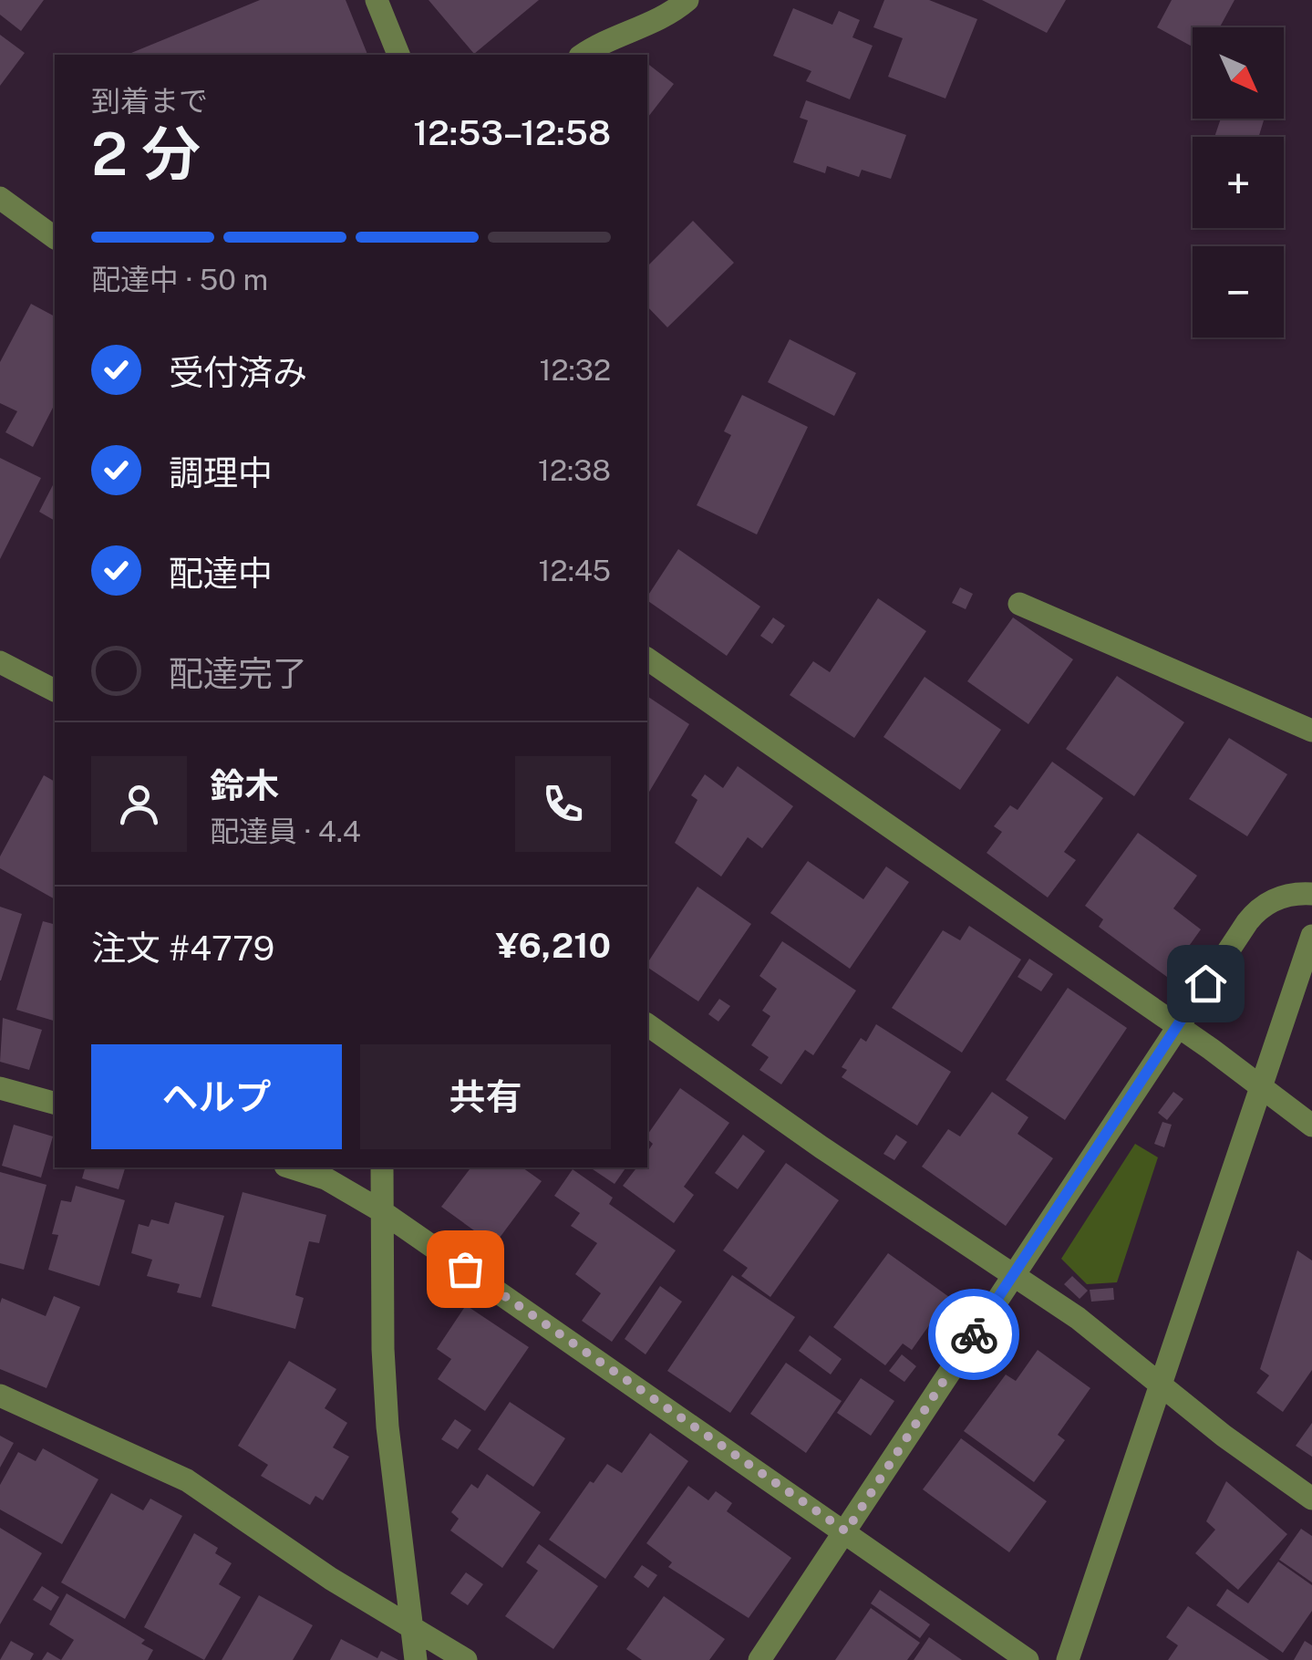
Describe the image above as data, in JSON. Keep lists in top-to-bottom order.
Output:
{
  "north": "bottom right",
  "page": {
    "map_buttons": ["+", "−"],
    "heading": ["2 分", "到着まで", "12:53–12:58"],
    "panel": [
      "鈴木",
      "配達員 · 4.4",
      "注文 #4779",
      "¥6,210"
    ],
    "bar": "配達中 · 50 m",
    "list": [
      ["受付済み", "12:32"],
      ["調理中", "12:38"],
      ["配達中", "12:45"],
      "配達完了"
    ],
    "buttons": ["ヘルプ", "共有"]
  }
}
